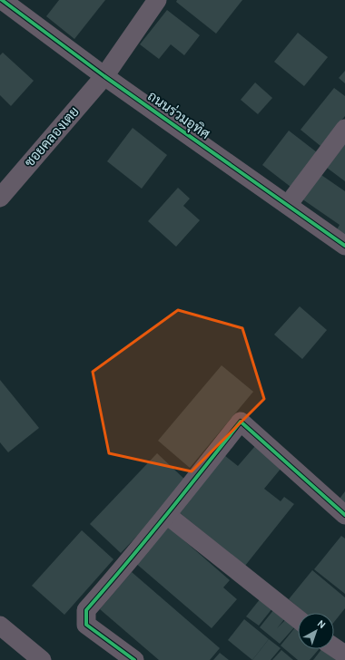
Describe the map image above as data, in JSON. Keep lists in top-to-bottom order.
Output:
{
  "streets": {
    "street": ["ถนนร่วมอุทิศ", "ซอยคลองเตย"]
  },
  "crossings": [
    ["ถนนร่วมอุทิศ", "ซอยคลองเตย"]
  ],
  "north": "top right"
}
